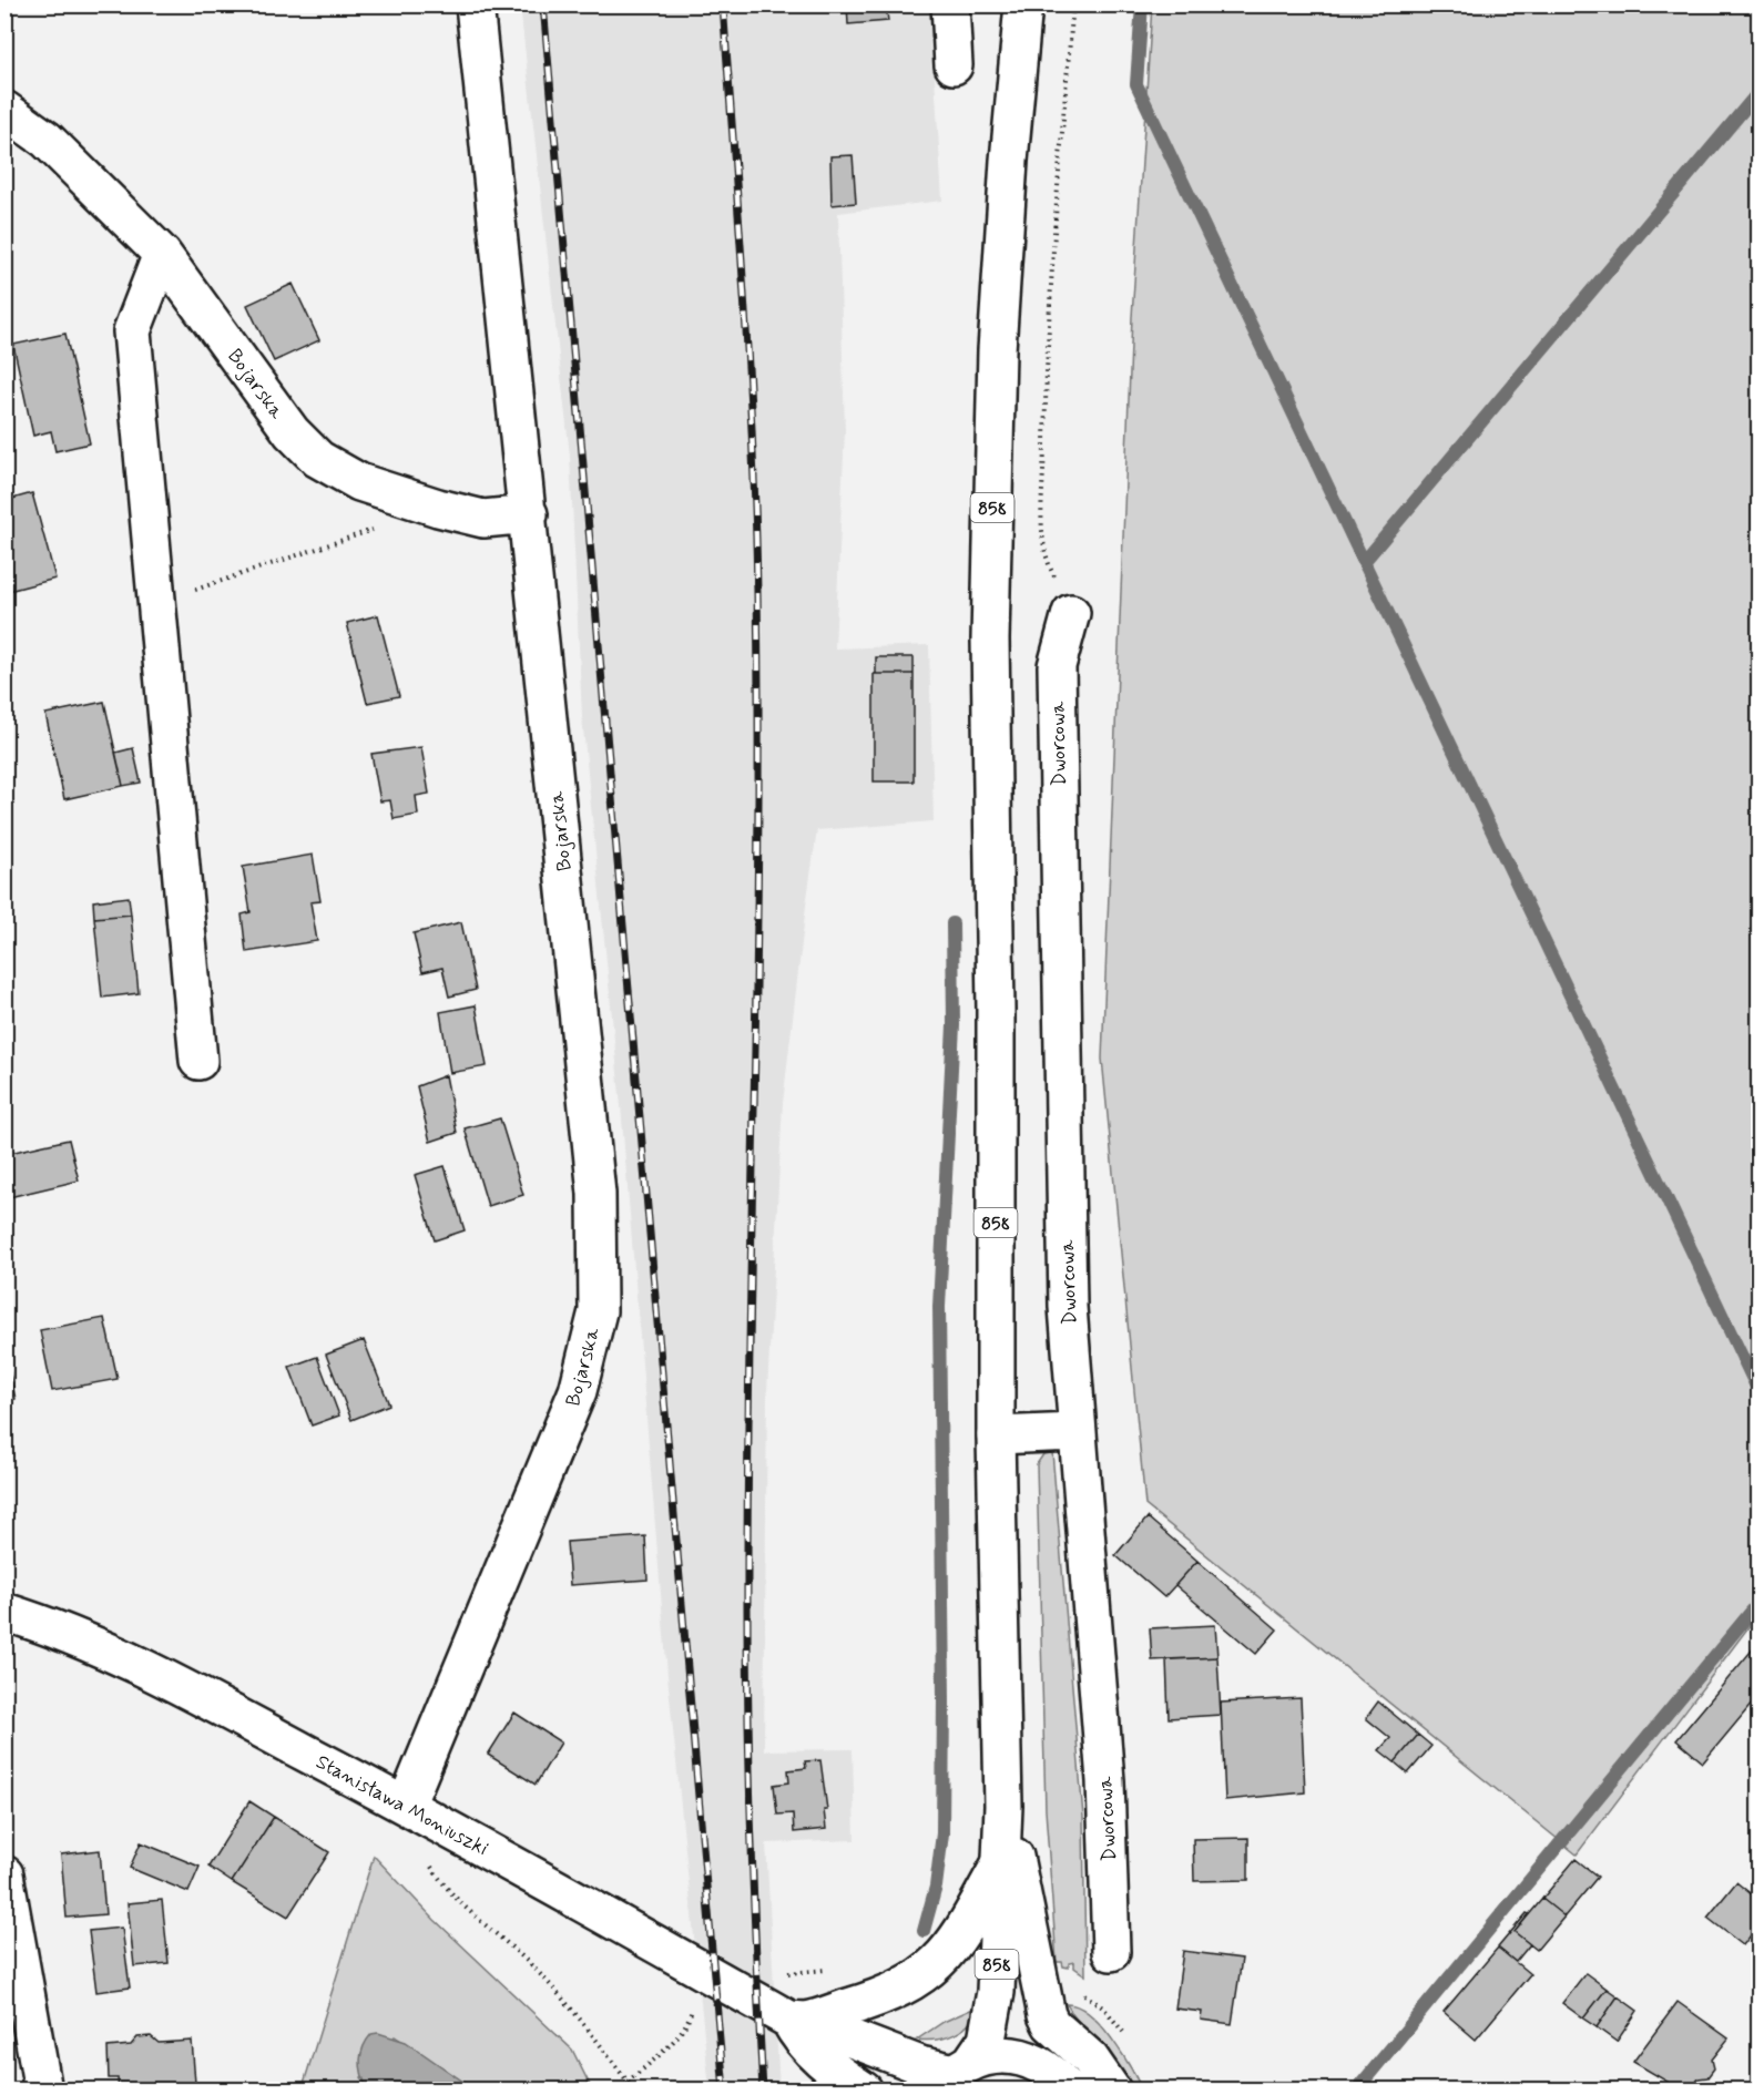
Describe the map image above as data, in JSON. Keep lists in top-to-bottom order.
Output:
{
  "streets": {
    "street": [
      "Bojarska",
      "858",
      "Dworcowa",
      "Stanisława Moniuszki"
    ]
  },
  "crossings": [
    ["Bojarska", "Stanisława Moniuszki"],
    ["858", "Stanisława Moniuszki"]
  ]
}
